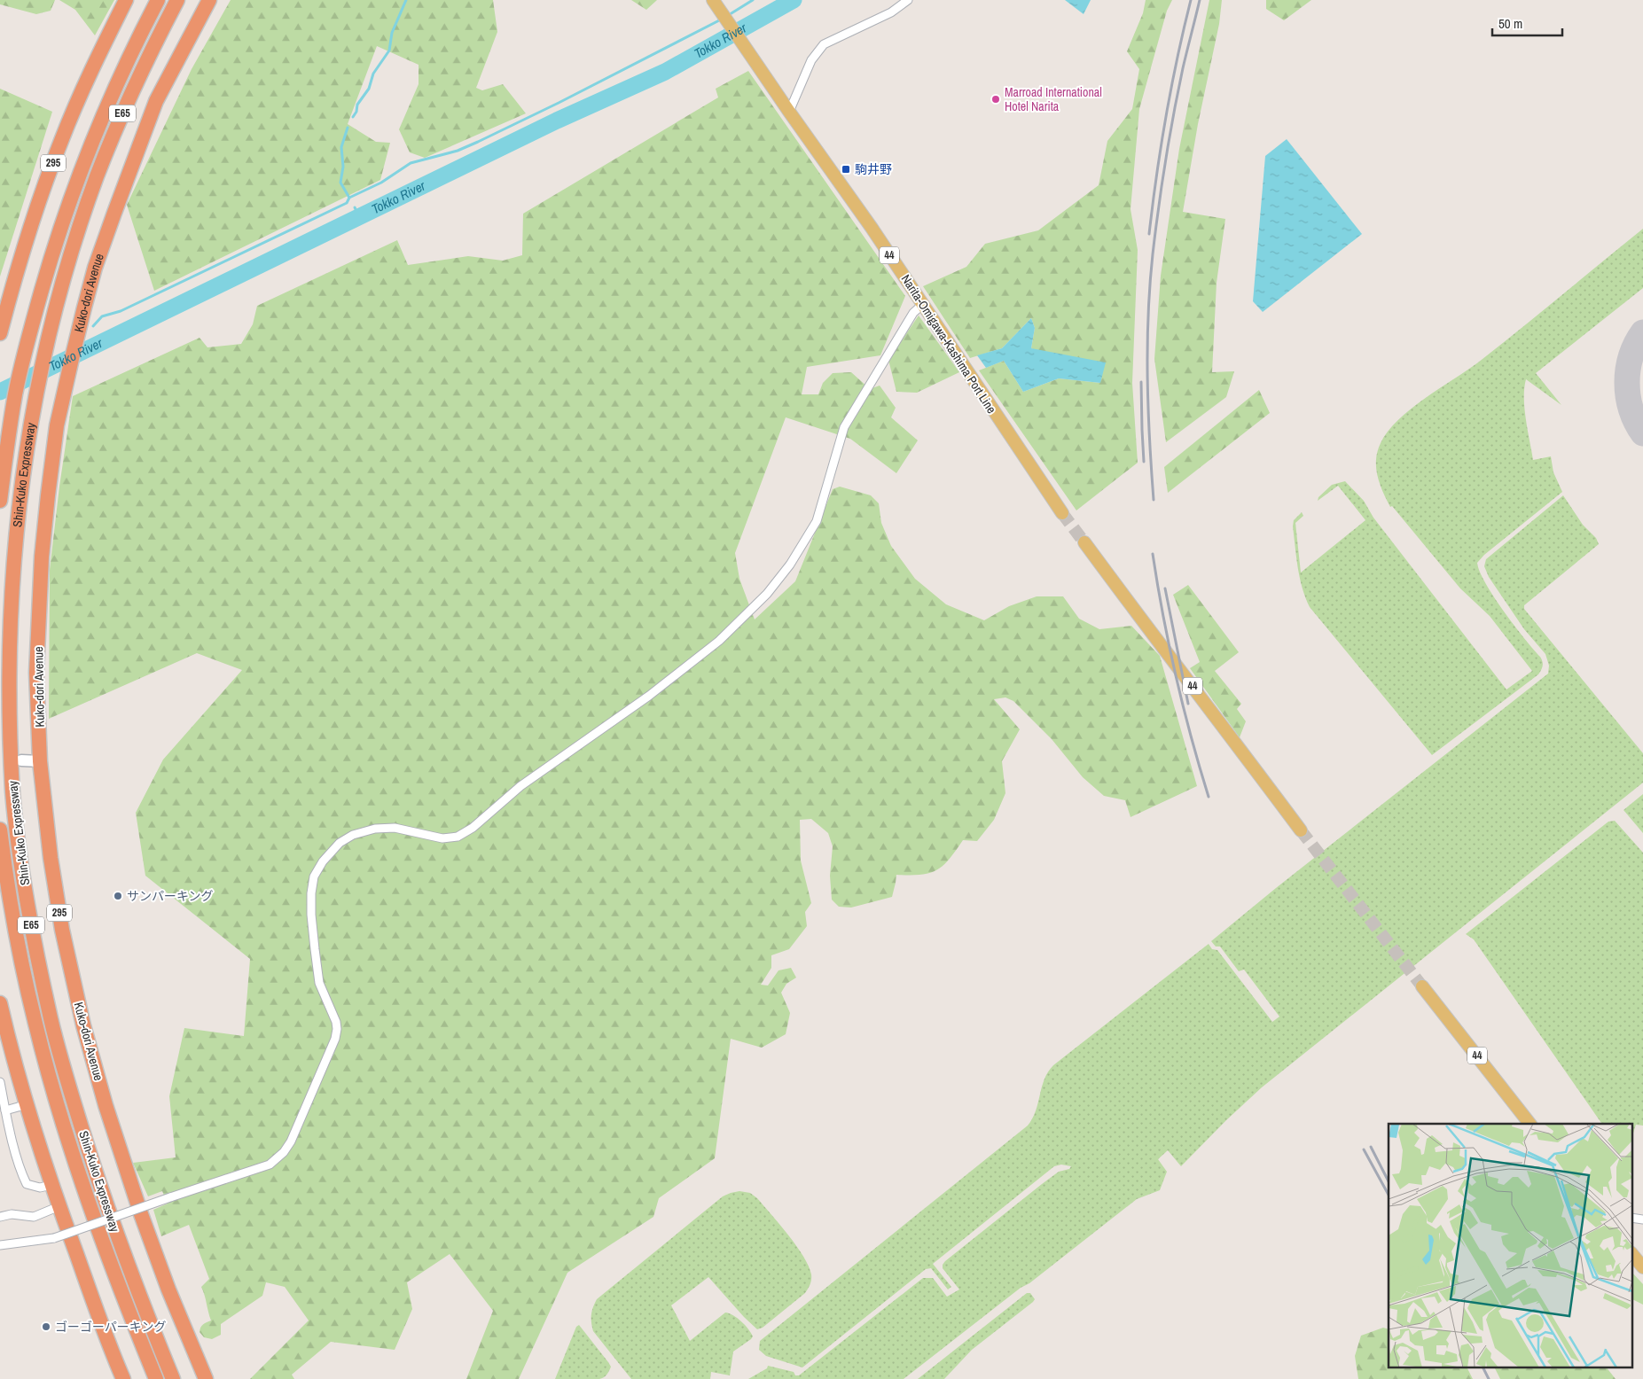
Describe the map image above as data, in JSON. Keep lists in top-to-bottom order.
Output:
{
  "streets": {
    "highway": [
      "E65",
      "295",
      "Kuko-dori Avenue",
      "Shin-Kuko Expressway"
    ],
    "main road": ["44", "Narita-Omigawa-Kashima Port Line"]
  },
  "water": ["Tokko River"],
  "places": {
    "other": ["Marroad International Hotel Narita", "サンパーキング", "ゴーゴーパーキング"],
    "transit": ["駒井野"]
  },
  "scale_bar": "50 m"
}
